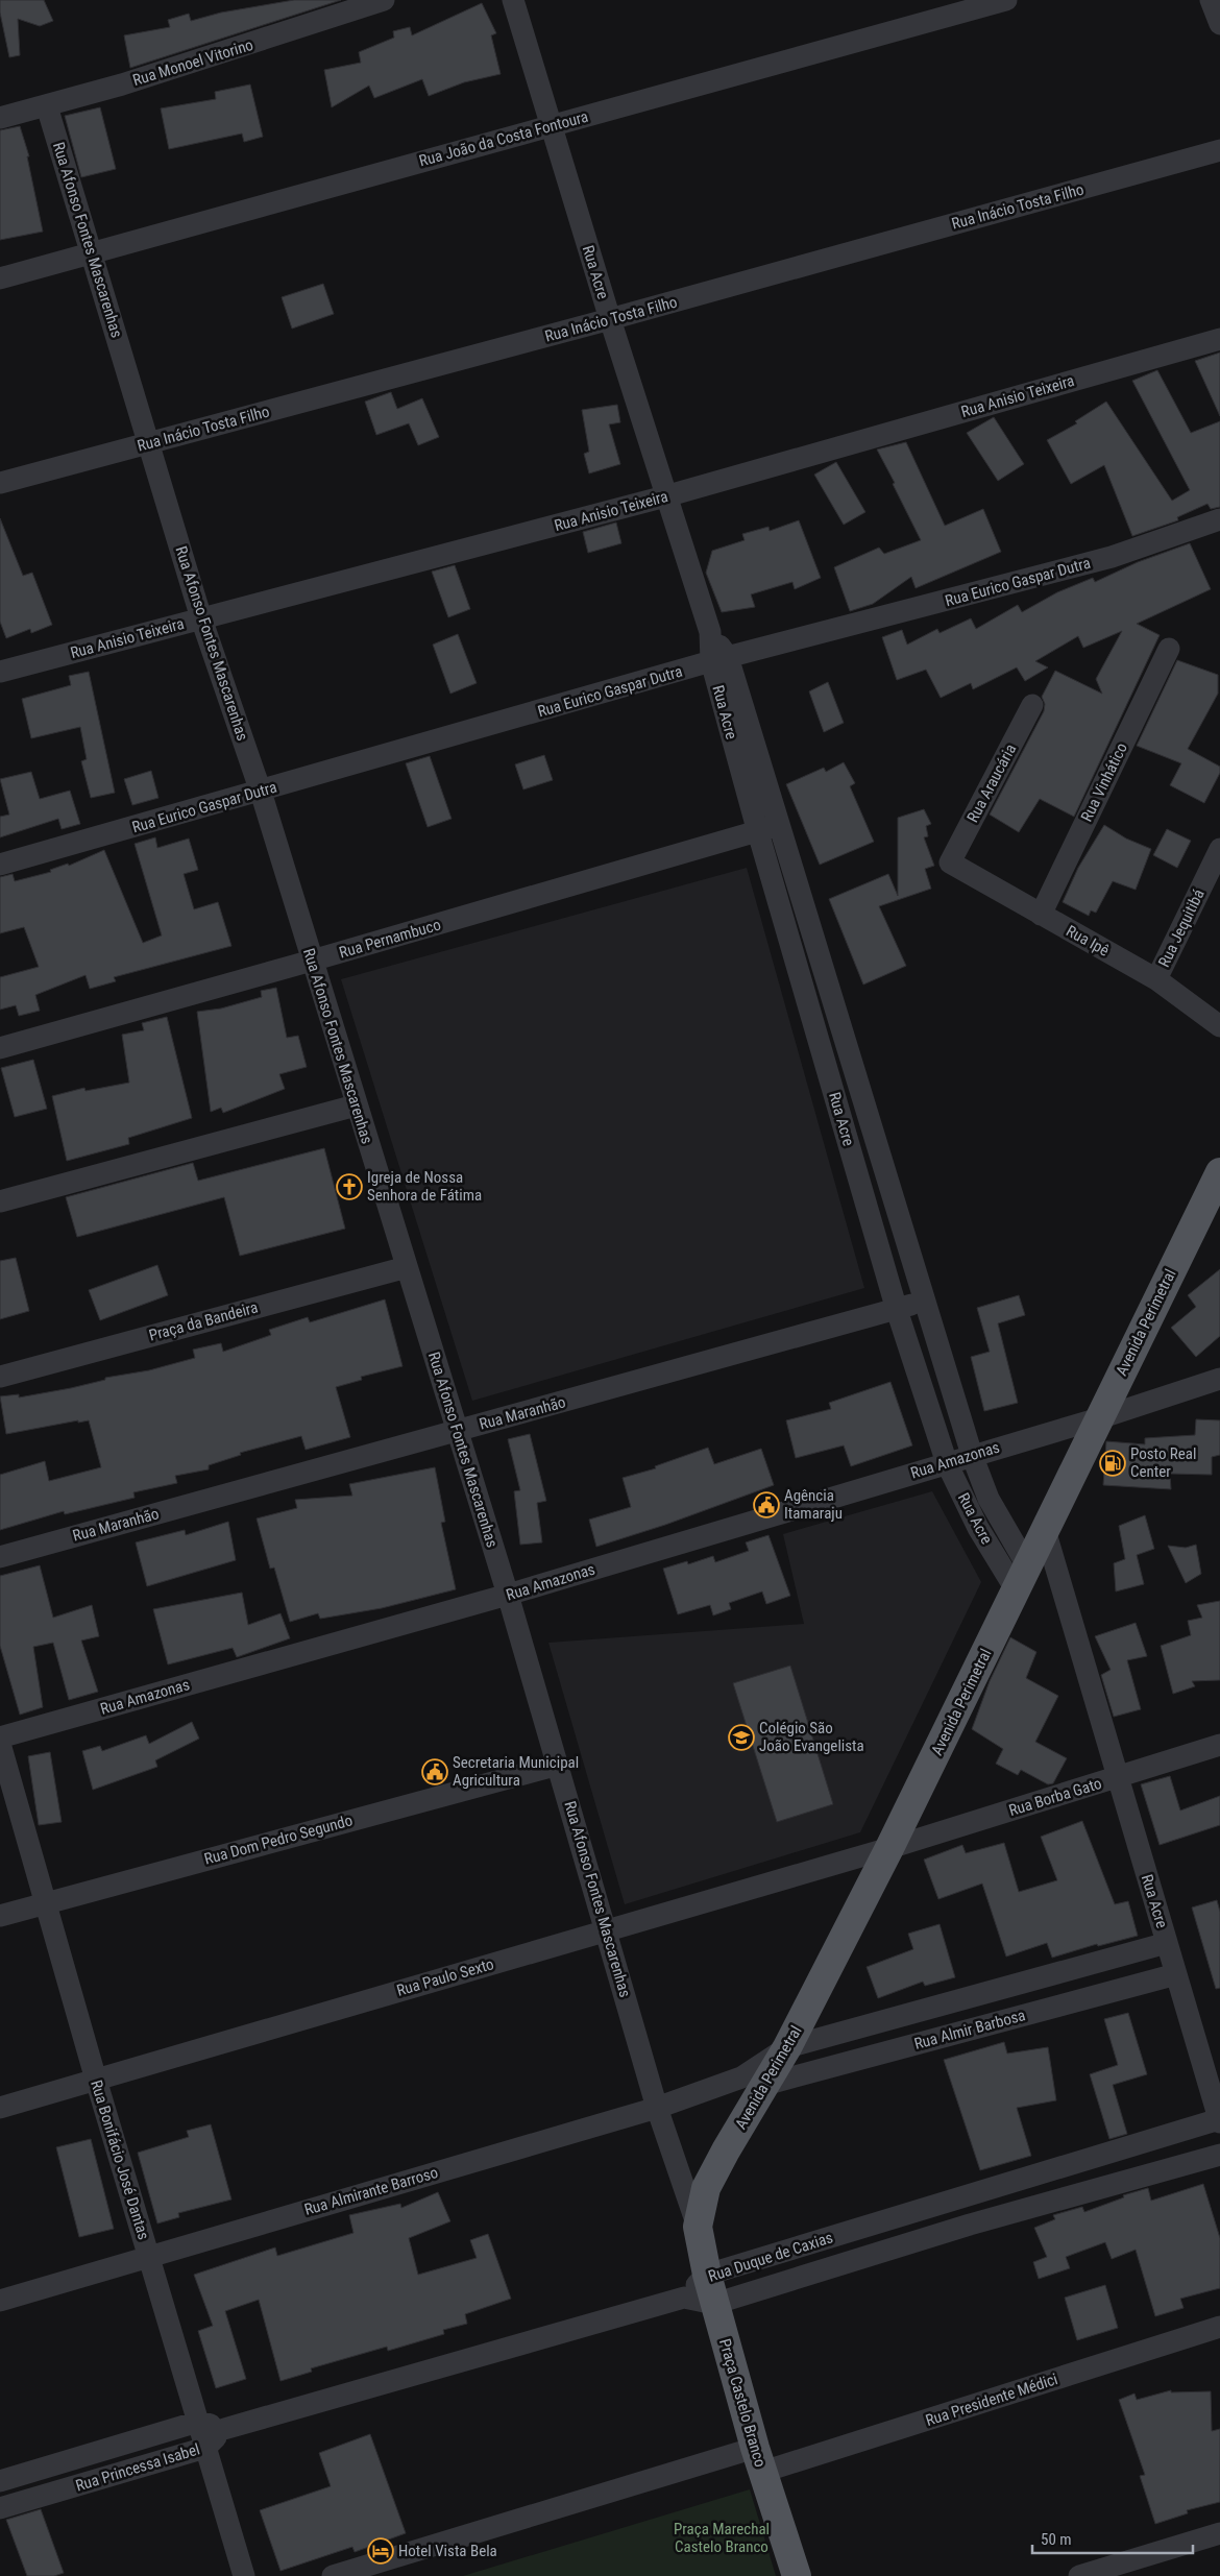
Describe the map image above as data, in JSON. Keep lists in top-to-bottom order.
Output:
{
  "streets": {
    "main road": ["Avenida Perimetral", "Praça Castelo Branco"],
    "street": [
      "Rua Monoel Vitorino",
      "Rua João da Costa Fontoura",
      "Rua Inácio Tosta Filho",
      "Rua Afonso Fontes Mascarenhas",
      "Rua Acre",
      "Rua Anisio Teixeira",
      "Rua Eurico Gaspar Dutra",
      "Rua Vinhático",
      "Rua Araucária",
      "Rua Jequitibá",
      "Rua Pernambuco",
      "Rua Ipê",
      "Praça da Bandeira",
      "Rua Maranhão",
      "Rua Amazonas",
      "Rua Borba Gato",
      "Rua Dom Pedro Segundo",
      "Rua Paulo Sexto",
      "Rua Almir Barbosa",
      "Rua Bonifácio José Dantas",
      "Rua Almirante Barroso",
      "Rua Duque de Caxias",
      "Rua Presidente Médici",
      "Rua Princessa Isabel"
    ]
  },
  "crossings": [
    ["Rua Monoel Vitorino", "Rua Afonso Fontes Mascarenhas"],
    ["Rua João da Costa Fontoura", "Rua Afonso Fontes Mascarenhas"],
    ["Rua João da Costa Fontoura", "Rua Acre"],
    ["Rua Inácio Tosta Filho", "Rua Afonso Fontes Mascarenhas"],
    ["Rua Inácio Tosta Filho", "Rua Acre"],
    ["Rua Afonso Fontes Mascarenhas", "Rua Anisio Teixeira"],
    ["Rua Afonso Fontes Mascarenhas", "Rua Eurico Gaspar Dutra"],
    ["Rua Afonso Fontes Mascarenhas", "Rua Pernambuco"],
    ["Rua Afonso Fontes Mascarenhas", "Praça da Bandeira"],
    ["Rua Afonso Fontes Mascarenhas", "Avenida Perimetral"],
    ["Rua Afonso Fontes Mascarenhas", "Rua Maranhão"],
    ["Rua Afonso Fontes Mascarenhas", "Rua Amazonas"],
    ["Rua Afonso Fontes Mascarenhas", "Rua Dom Pedro Segundo"],
    ["Rua Afonso Fontes Mascarenhas", "Rua Paulo Sexto"],
    ["Rua Afonso Fontes Mascarenhas", "Rua Almirante Barroso"],
    ["Rua Afonso Fontes Mascarenhas", "Praça Castelo Branco"],
    ["Rua Acre", "Rua Anisio Teixeira"],
    ["Rua Acre", "Rua Eurico Gaspar Dutra"],
    ["Rua Acre", "Rua Pernambuco"],
    ["Rua Acre", "Avenida Perimetral"],
    ["Rua Acre", "Rua Maranhão"],
    ["Rua Acre", "Rua Amazonas"],
    ["Rua Acre", "Rua Borba Gato"],
    ["Rua Acre", "Rua Almir Barbosa"],
    ["Rua Acre", "Rua Duque de Caxias"],
    ["Rua Vinhático", "Rua Ipê"],
    ["Rua Araucária", "Rua Ipê"],
    ["Rua Jequitibá", "Rua Ipê"],
    ["Avenida Perimetral", "Rua Amazonas"],
    ["Avenida Perimetral", "Rua Borba Gato"],
    ["Avenida Perimetral", "Rua Paulo Sexto"],
    ["Avenida Perimetral", "Rua Almir Barbosa"],
    ["Avenida Perimetral", "Rua Almirante Barroso"],
    ["Avenida Perimetral", "Praça Castelo Branco"],
    ["Rua Borba Gato", "Rua Paulo Sexto"],
    ["Rua Dom Pedro Segundo", "Rua Bonifácio José Dantas"],
    ["Rua Paulo Sexto", "Rua Bonifácio José Dantas"],
    ["Rua Almir Barbosa", "Rua Almirante Barroso"],
    ["Rua Bonifácio José Dantas", "Rua Almirante Barroso"],
    ["Rua Bonifácio José Dantas", "Rua Princessa Isabel"],
    ["Rua Duque de Caxias", "Praça Castelo Branco"],
    ["Rua Presidente Médici", "Praça Castelo Branco"]
  ],
  "parks": ["Praça Marechal Castelo Branco"],
  "places": {
    "church": ["Igreja de Nossa Senhora de Fátima"],
    "fuel station": ["Posto Real Center"],
    "public building": ["Agência Itamaraju", "Secretaria Municipal Agricultura"],
    "school or university": ["Colégio São João Evangelista"],
    "hotel": ["Hotel Vista Bela"]
  },
  "scale_bar": "50 m"
}
